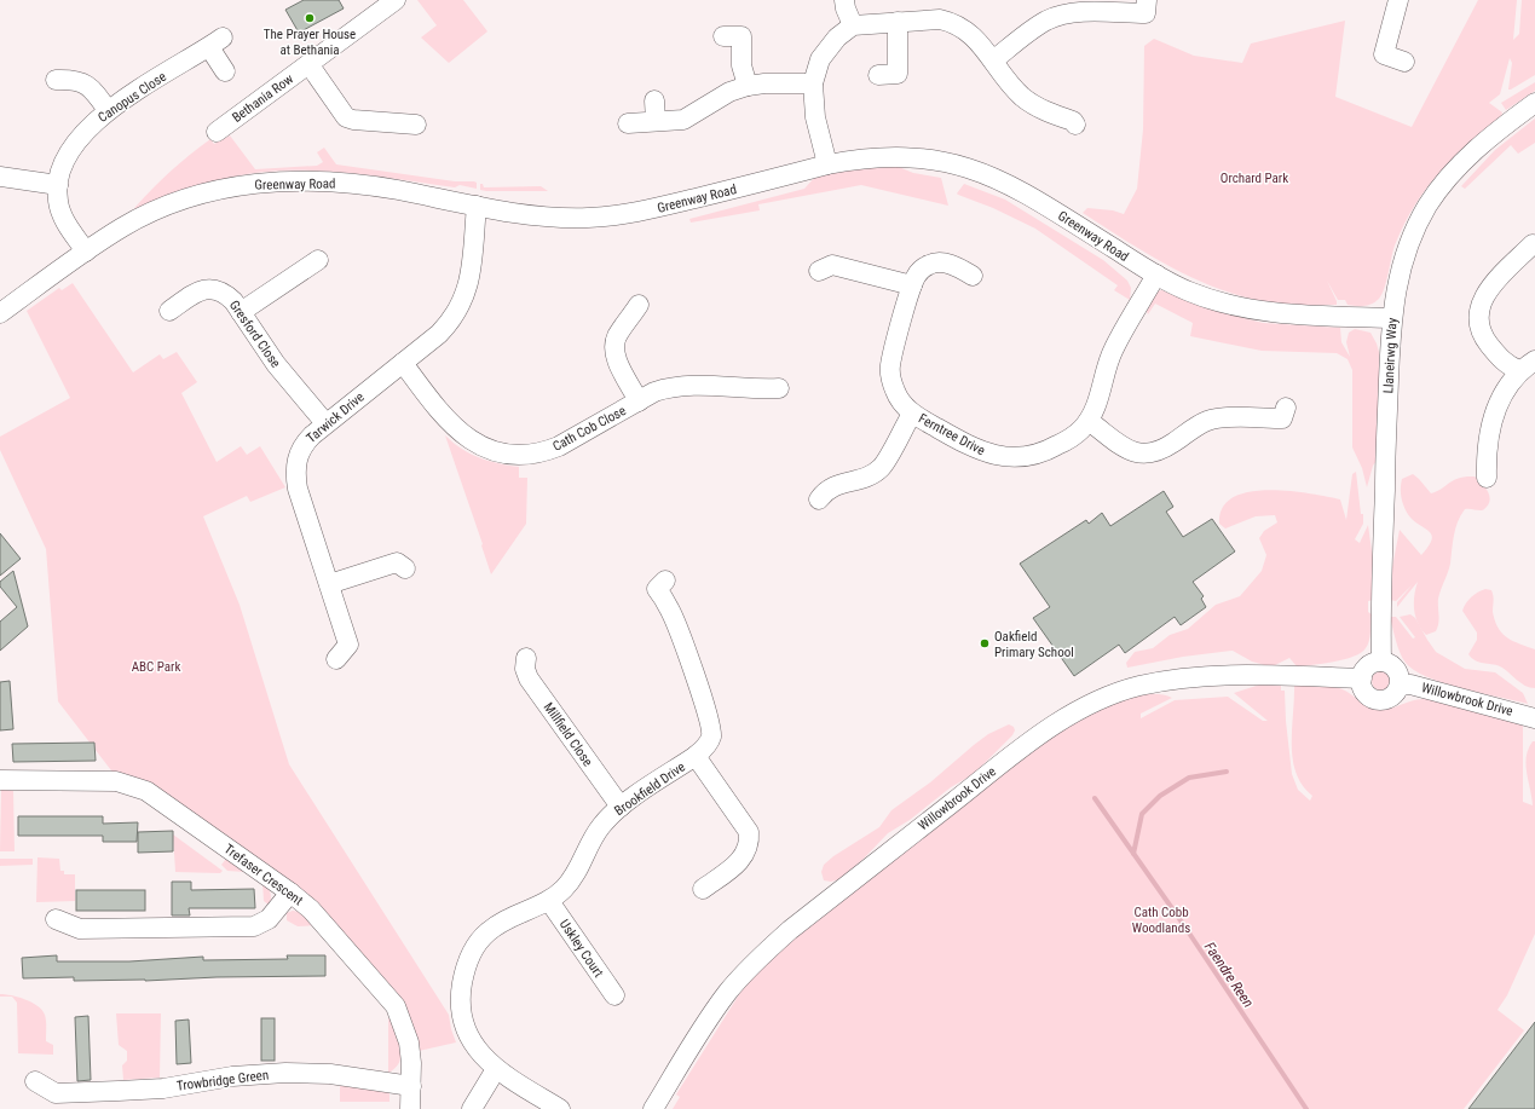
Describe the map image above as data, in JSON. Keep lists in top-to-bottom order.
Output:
{
  "streets": {
    "street": [
      "Canopus Close",
      "Bethania Row",
      "Greenway Road",
      "Gresford Close",
      "Llaneirwg Way",
      "Tarwick Drive",
      "Cath Cob Close",
      "Ferntree Drive",
      "Willowbrook Drive",
      "Millfield Close",
      "Brookfield Drive",
      "Trefaser Crescent",
      "Uskley Court",
      "Trowbridge Green"
    ]
  },
  "crossings": [
    ["Canopus Close", "Greenway Road"],
    ["Greenway Road", "Llaneirwg Way"],
    ["Greenway Road", "Tarwick Drive"],
    ["Greenway Road", "Ferntree Drive"],
    ["Gresford Close", "Tarwick Drive"],
    ["Llaneirwg Way", "Willowbrook Drive"],
    ["Tarwick Drive", "Cath Cob Close"],
    ["Millfield Close", "Brookfield Drive"],
    ["Brookfield Drive", "Uskley Court"],
    ["Trefaser Crescent", "Trowbridge Green"]
  ],
  "water": ["Faendre Reen"],
  "parks": ["Orchard Park", "ABC Park", "Cath Cobb Woodlands"],
  "places": ["The Prayer House at Bethania", "Oakfield Primary School"]
}
